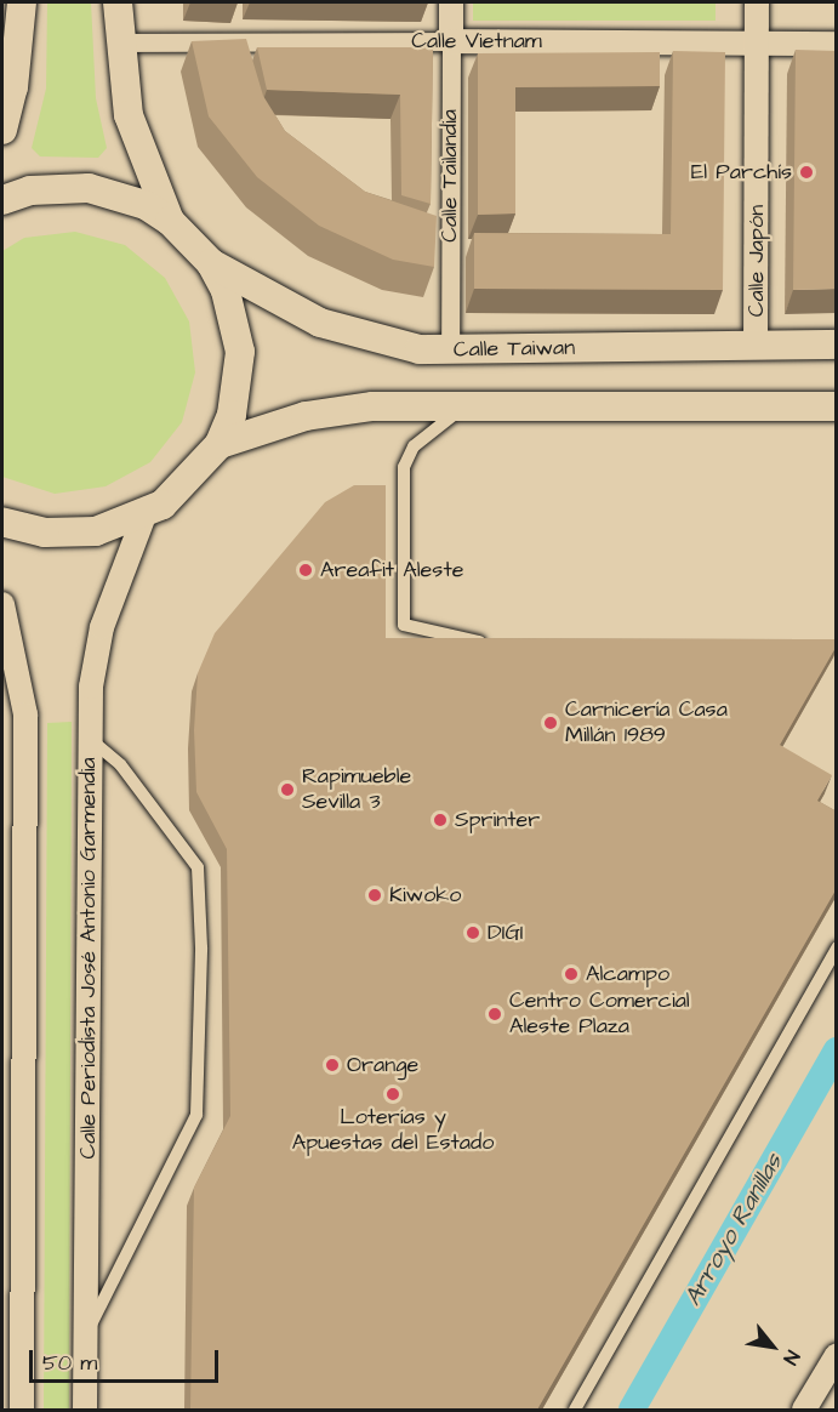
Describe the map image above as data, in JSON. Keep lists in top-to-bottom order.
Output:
{
  "streets": {
    "street": [
      "Calle Vietnam",
      "Calle Tailandia",
      "Calle Japón",
      "Calle Taiwan",
      "Calle Periodista José Antonio Garmendia"
    ]
  },
  "crossings": [
    ["Calle Vietnam", "Calle Tailandia"],
    ["Calle Vietnam", "Calle Japón"],
    ["Calle Tailandia", "Calle Taiwan"],
    ["Calle Japón", "Calle Taiwan"]
  ],
  "water": ["Arroyo Ranillas"],
  "places": [
    "El Parchís",
    "Areafit Aleste",
    "Carnicería Casa Millán 1989",
    "Rapimueble Sevilla 3",
    "Sprinter",
    "Kiwoko",
    "DIGI",
    "Alcampo",
    "Centro Comercial Aleste Plaza",
    "Orange",
    "Loterías y Apuestas del Estado"
  ],
  "scale_bar": "50 m",
  "north": "bottom right"
}
